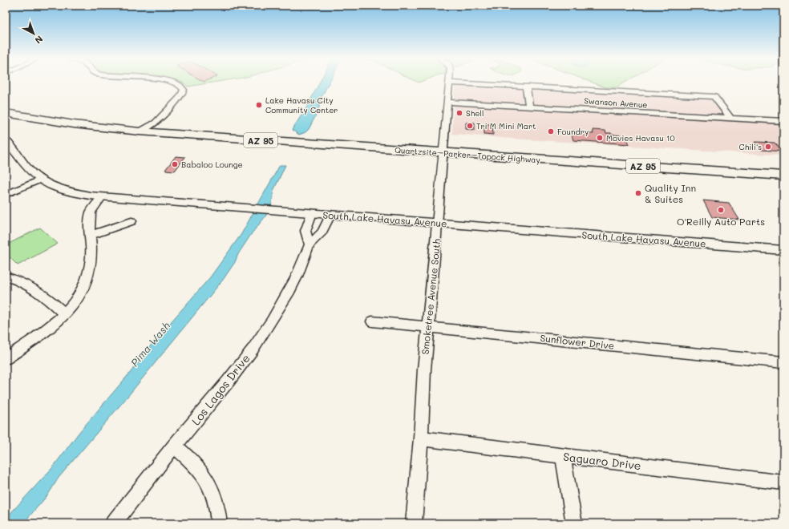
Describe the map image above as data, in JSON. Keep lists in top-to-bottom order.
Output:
{
  "streets": {
    "highway": ["AZ 95", "Quartzsite–Parker–Topock Highway"],
    "main road": ["South Lake Havasu Avenue"],
    "street": [
      "Swanson Avenue",
      "Smoketree Avenue South",
      "Sunflower Drive",
      "Los Lagos Drive",
      "Saguaro Drive"
    ]
  },
  "crossings": [
    ["Swanson Avenue", "Smoketree Avenue South"],
    ["AZ 95", "Quartzsite–Parker–Topock Highway"],
    ["Quartzsite–Parker–Topock Highway", "Smoketree Avenue South"],
    ["South Lake Havasu Avenue", "Smoketree Avenue South"],
    ["South Lake Havasu Avenue", "Los Lagos Drive"],
    ["Smoketree Avenue South", "Sunflower Drive"],
    ["Smoketree Avenue South", "Saguaro Drive"]
  ],
  "water": ["Pima Wash"],
  "places": [
    "Lake Havasu City Community Center",
    "Shell",
    "Tri M Mini Mart",
    "Foundry",
    "Movies Havasu 10",
    "Chili's",
    "Babaloo Lounge",
    "Quality Inn & Suites",
    "O'Reilly Auto Parts"
  ],
  "north": "bottom right"
}
